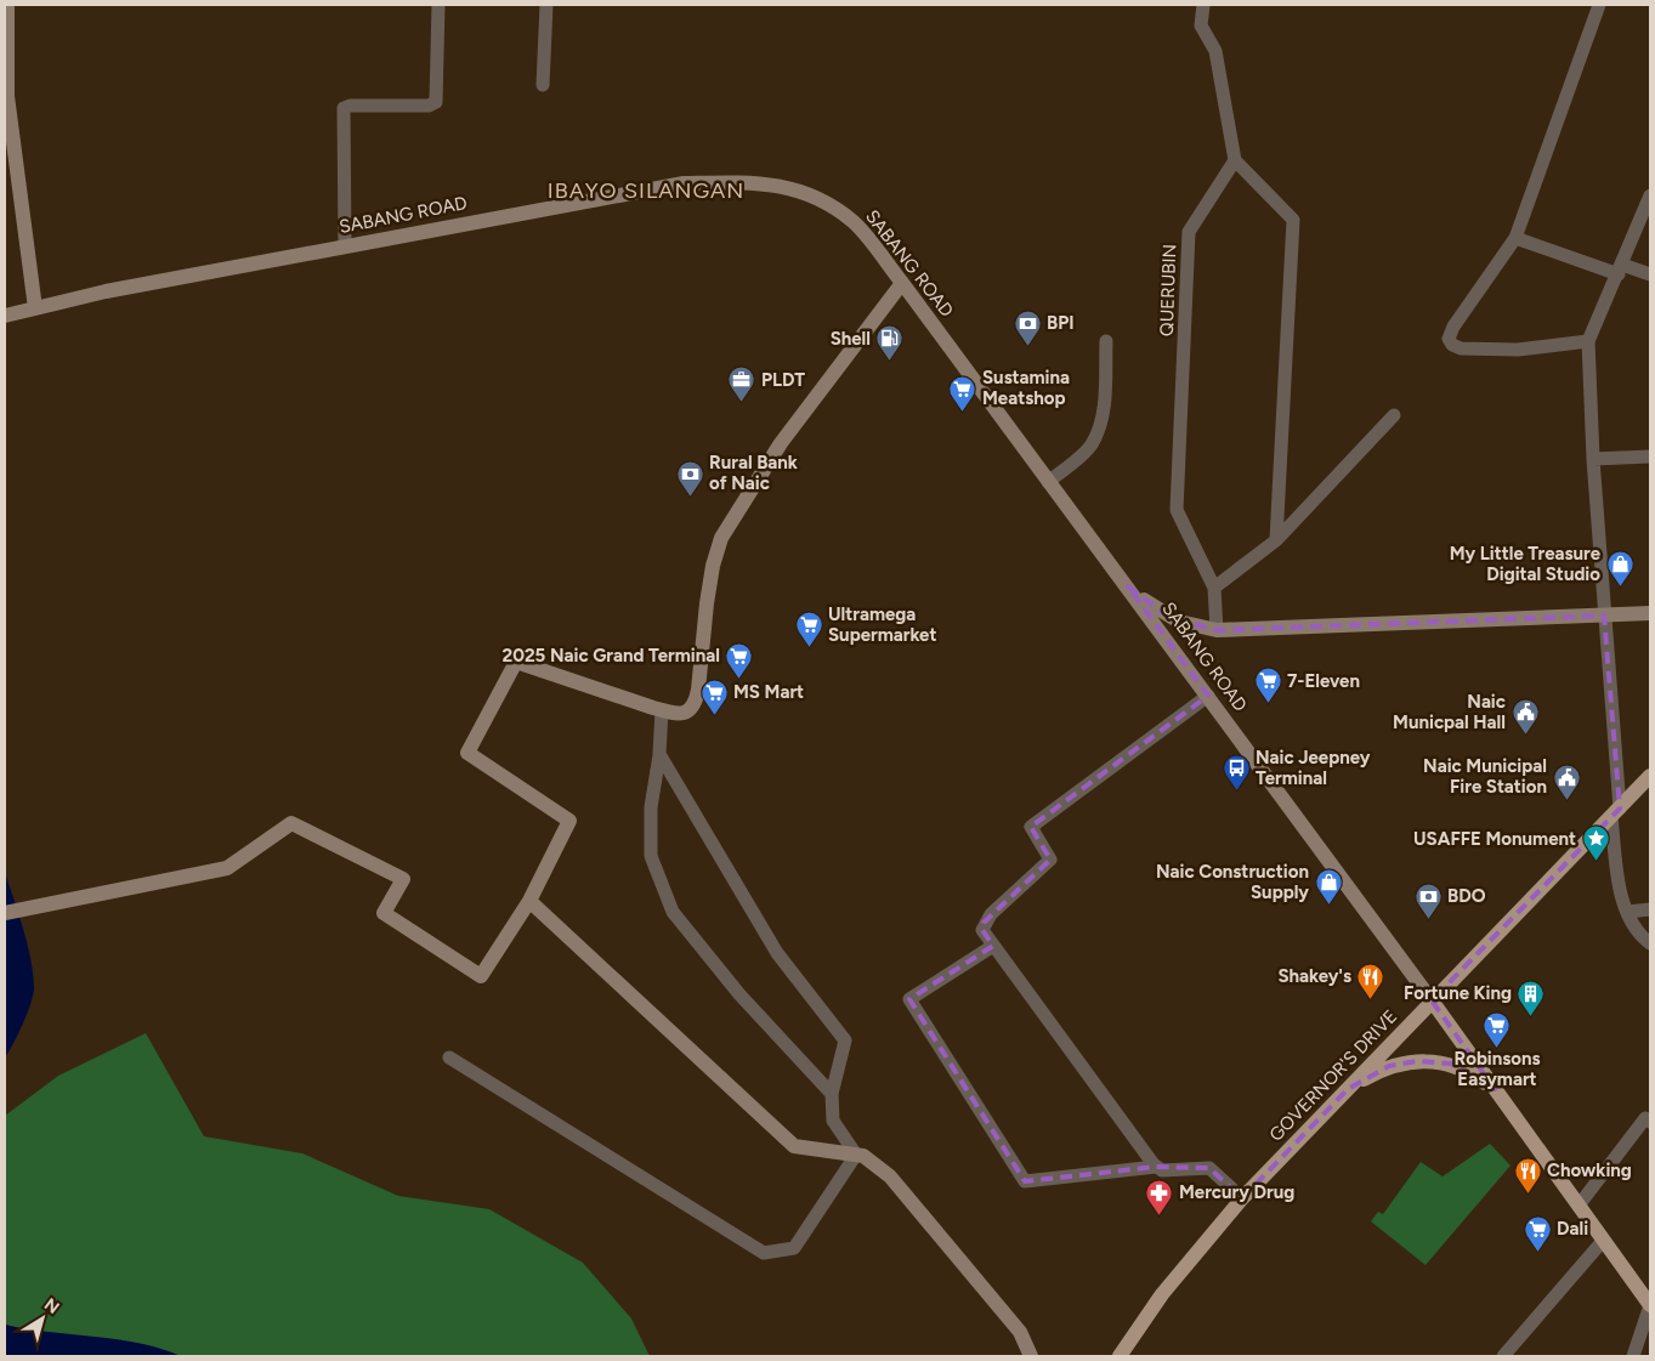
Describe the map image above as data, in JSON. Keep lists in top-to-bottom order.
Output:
{
  "streets": {
    "main road": ["GOVERNOR'S DRIVE"],
    "street": ["SABANG ROAD", "QUERUBIN"]
  },
  "crossings": [
    ["SABANG ROAD", "GOVERNOR'S DRIVE"]
  ],
  "districts": ["IBAYO SILANGAN"],
  "places": {
    "bank": ["BPI", "Rural Bank of Naic", "BDO"],
    "fuel station": ["Shell"],
    "office": ["PLDT"],
    "supermarket": [
      "Sustamina Meatshop",
      "Ultramega Supermarket",
      "2025 Naic Grand Terminal",
      "7-Eleven",
      "MS Mart",
      "Robinsons Easymart",
      "Dali"
    ],
    "shop": ["My Little Treasure Digital Studio", "Naic Construction Supply"],
    "public building": ["Naic Municpal Hall", "Naic Municipal Fire Station"],
    "bus stop": ["Naic Jeepney Terminal"],
    "place": ["USAFFE Monument"],
    "restaurant": ["Shakey's", "Chowking"],
    "building": ["Fortune King"],
    "pharmacy": ["Mercury Drug"]
  },
  "north": "top right"
}
